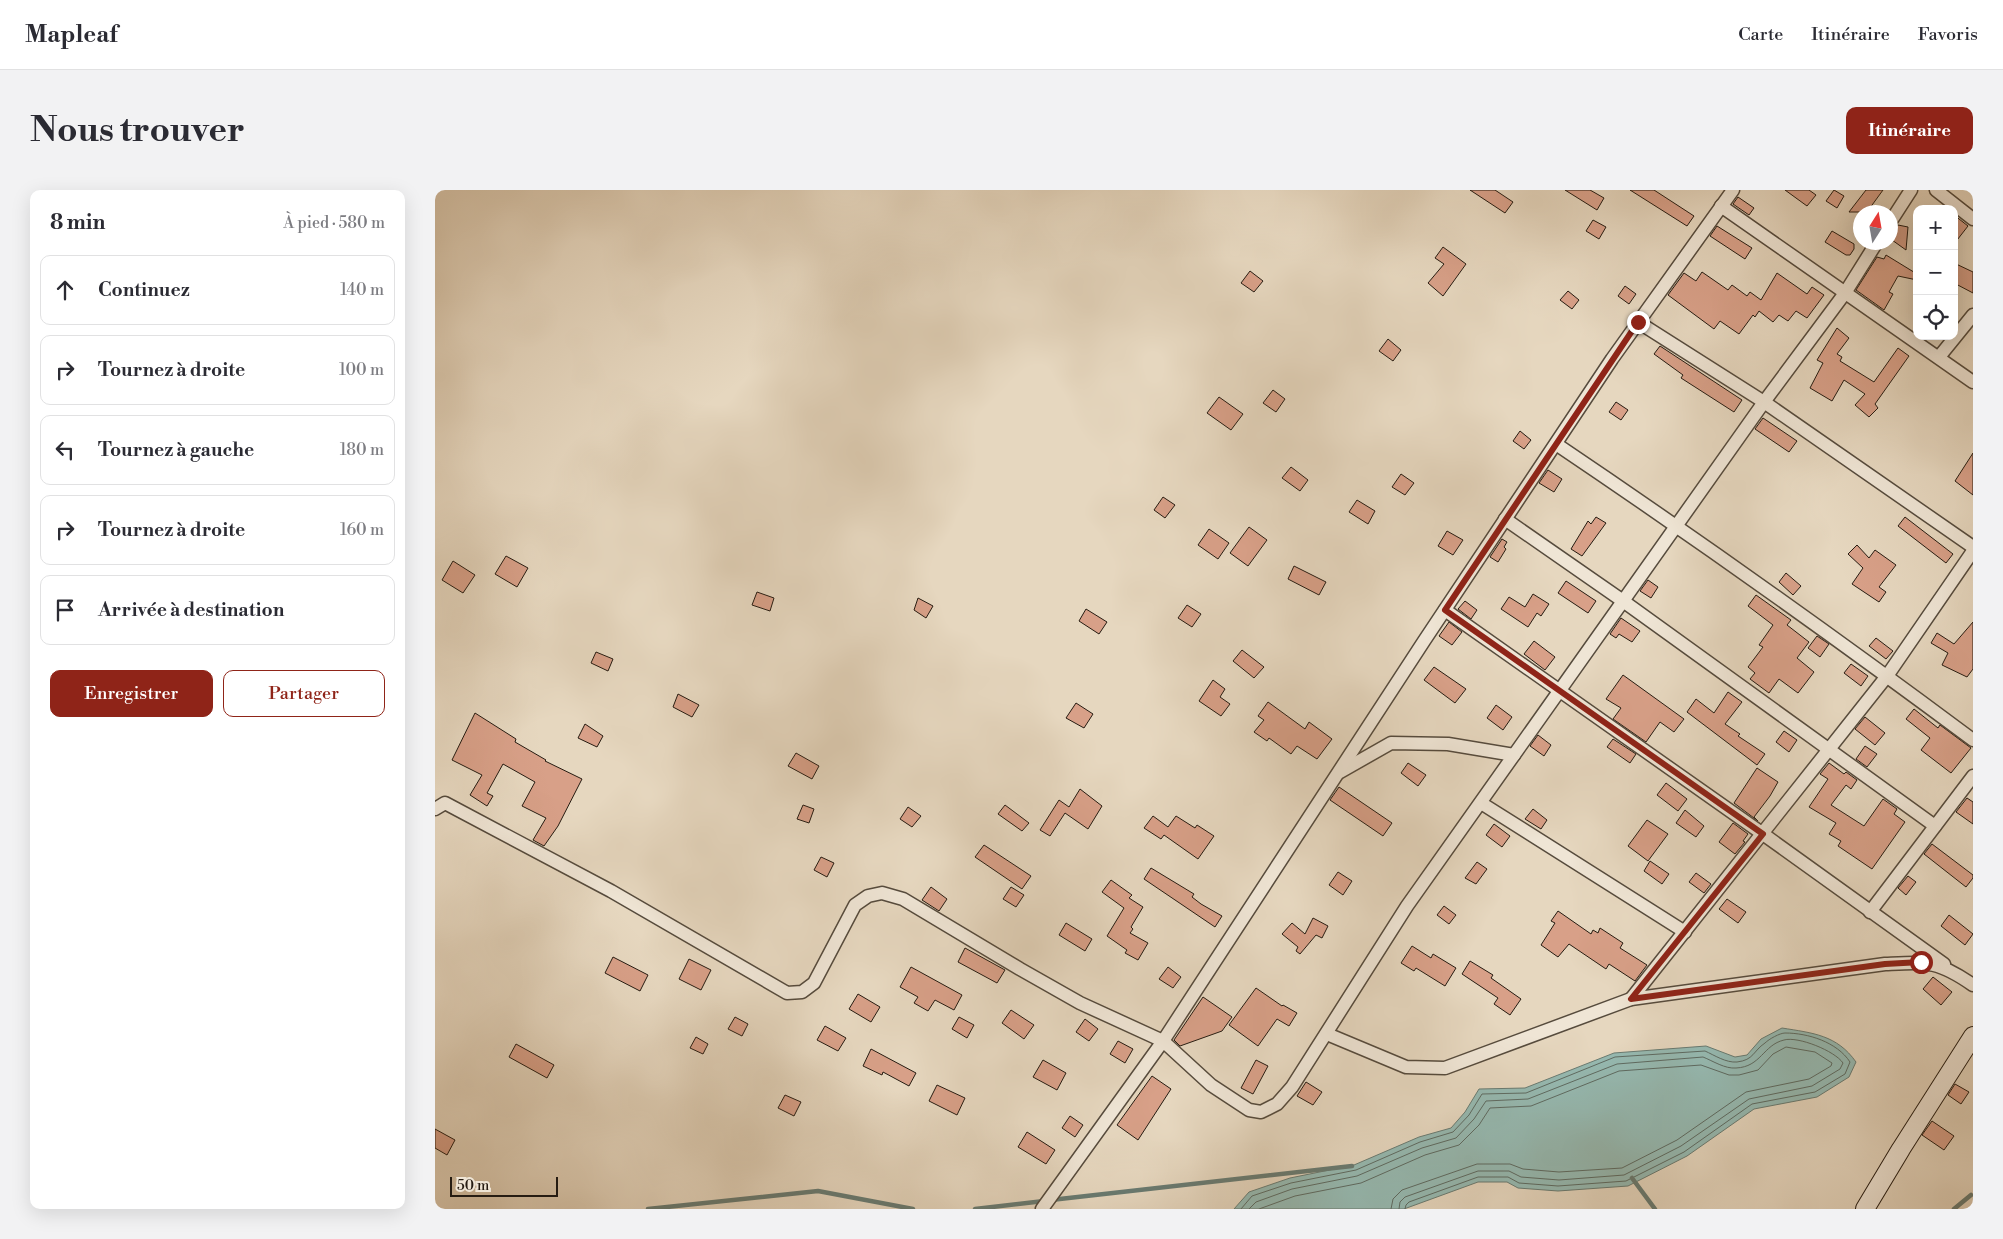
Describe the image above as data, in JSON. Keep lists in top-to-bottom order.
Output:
{
  "scale_bar": "50 m",
  "north": "top",
  "page": {
    "header": "Mapleaf",
    "nav": ["Carte", "Itinéraire", "Favoris"],
    "buttons": [
      "Itinéraire",
      ["Enregistrer", "Partager"]
    ],
    "title": "Nous trouver",
    "heading": ["8 min", "À pied · 580 m"],
    "map_buttons": ["+", "−"],
    "list": [
      ["Continuez", "140 m"],
      ["Tournez à droite", "100 m"],
      ["Tournez à gauche", "180 m"],
      ["Tournez à droite", "160 m"],
      "Arrivée à destination"
    ],
    "scale": "50 m"
  }
}
